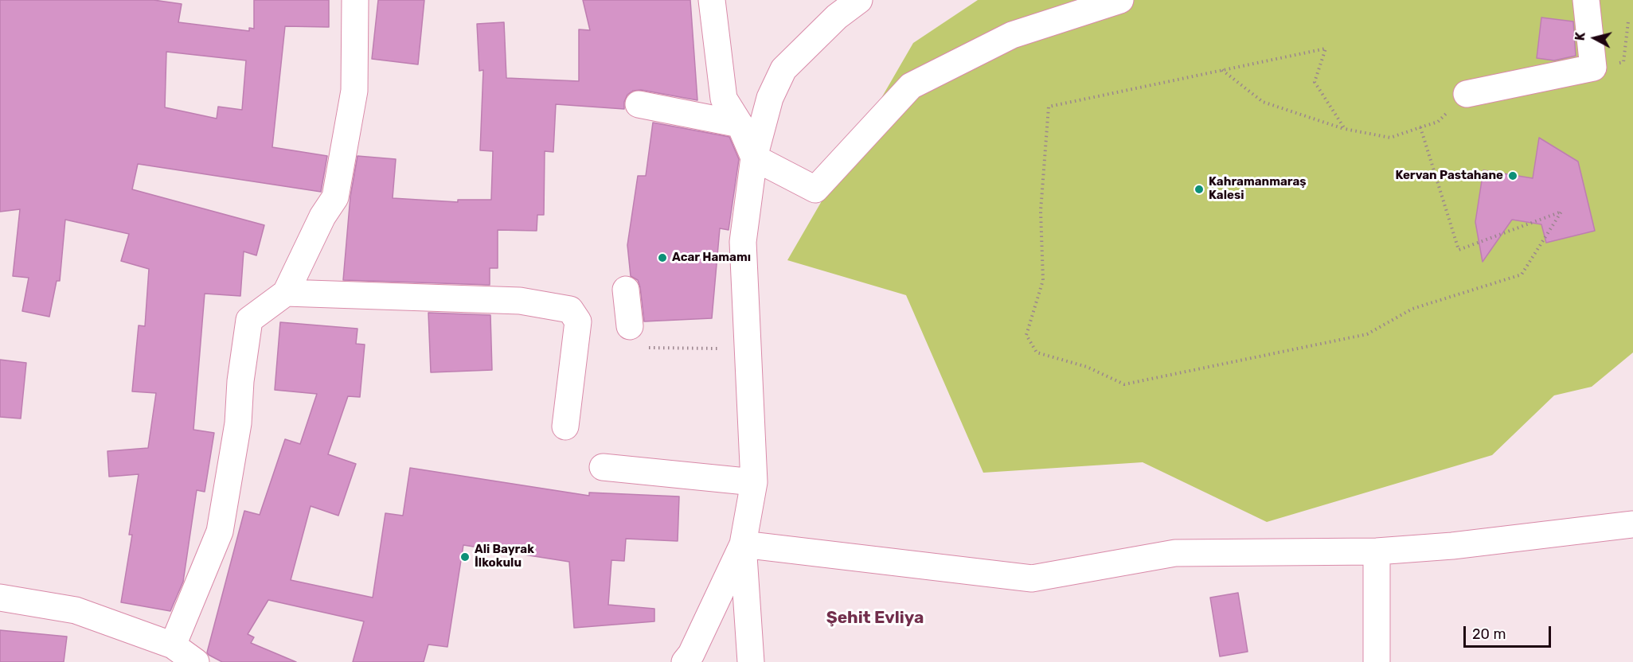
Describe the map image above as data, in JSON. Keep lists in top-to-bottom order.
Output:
{
  "districts": ["Şehit Evliya"],
  "places": [
    "Kervan Pastahane",
    "Kahramanmaraş Kalesi",
    "Acar Hamamı",
    "Ali Bayrak İlkokulu"
  ],
  "scale_bar": "20 m",
  "north": "left"
}
